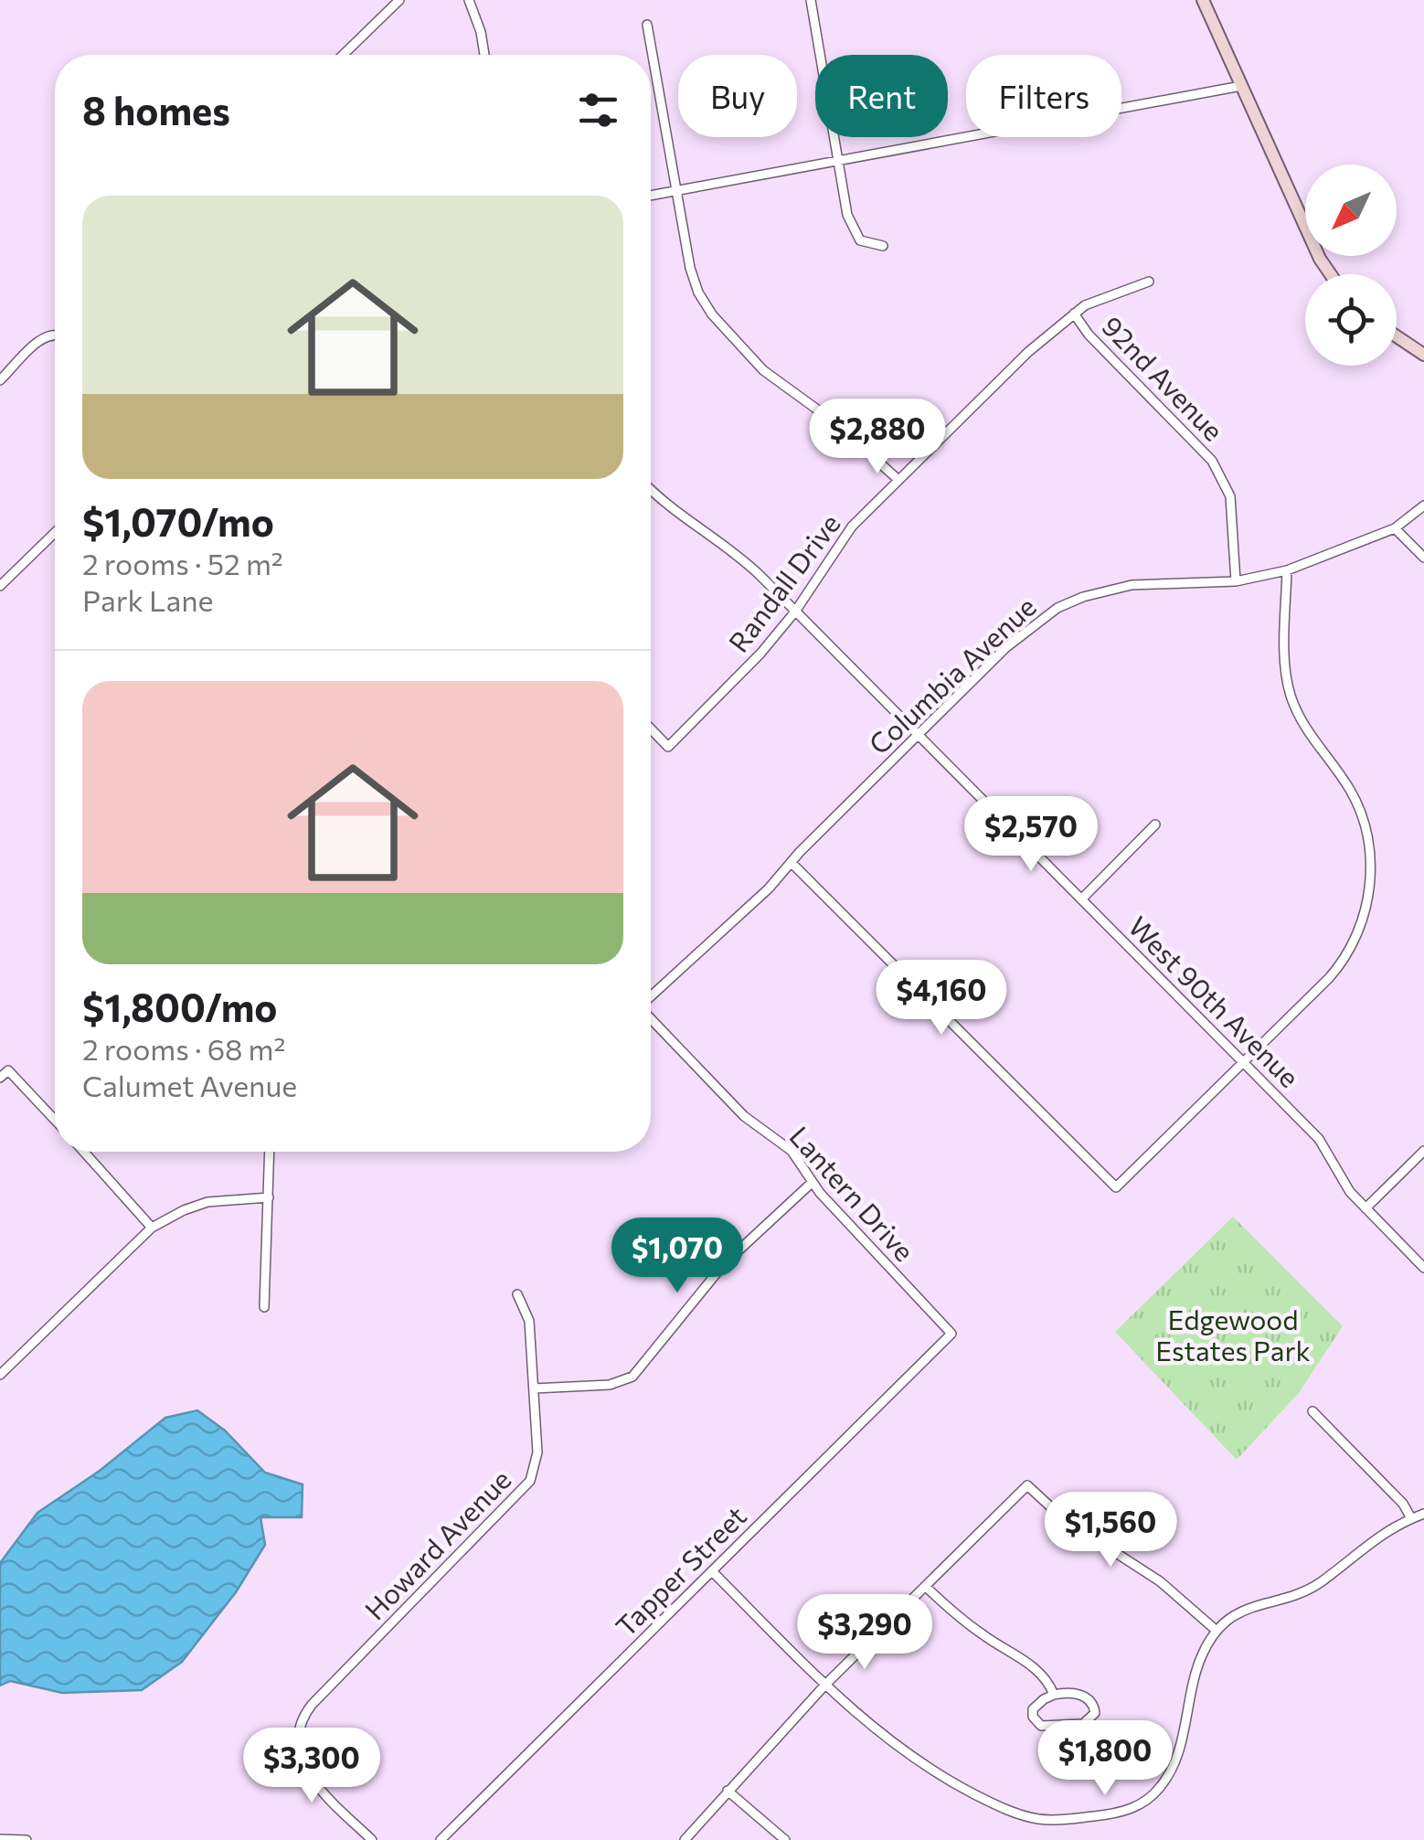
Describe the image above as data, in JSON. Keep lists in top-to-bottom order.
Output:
{
  "streets": {
    "street": [
      "92nd Avenue",
      "Randall Drive",
      "Columbia Avenue",
      "West 90th Avenue",
      "Lantern Drive",
      "Howard Avenue",
      "Tapper Street"
    ]
  },
  "crossings": [
    ["92nd Avenue", "Randall Drive"],
    ["92nd Avenue", "Columbia Avenue"],
    ["Randall Drive", "West 90th Avenue"],
    ["Columbia Avenue", "West 90th Avenue"],
    ["Lantern Drive", "Tapper Street"]
  ],
  "parks": ["Edgewood Estates Park"],
  "north": "bottom left",
  "page": {
    "chip": ["Buy", "Rent", "Filters"],
    "heading": "8 homes",
    "list": [
      {
        "name": "$1,070/mo",
        "note": "2 rooms · 52 m² · Park Lane"
      },
      {
        "name": "$1,800/mo",
        "note": "2 rooms · 68 m² · Calumet Avenue"
      }
    ],
    "price": [
      "$2,880",
      "$2,570",
      "$4,160",
      "$1,070",
      "$1,560",
      "$3,290",
      "$1,800",
      "$3,300"
    ]
  }
}
